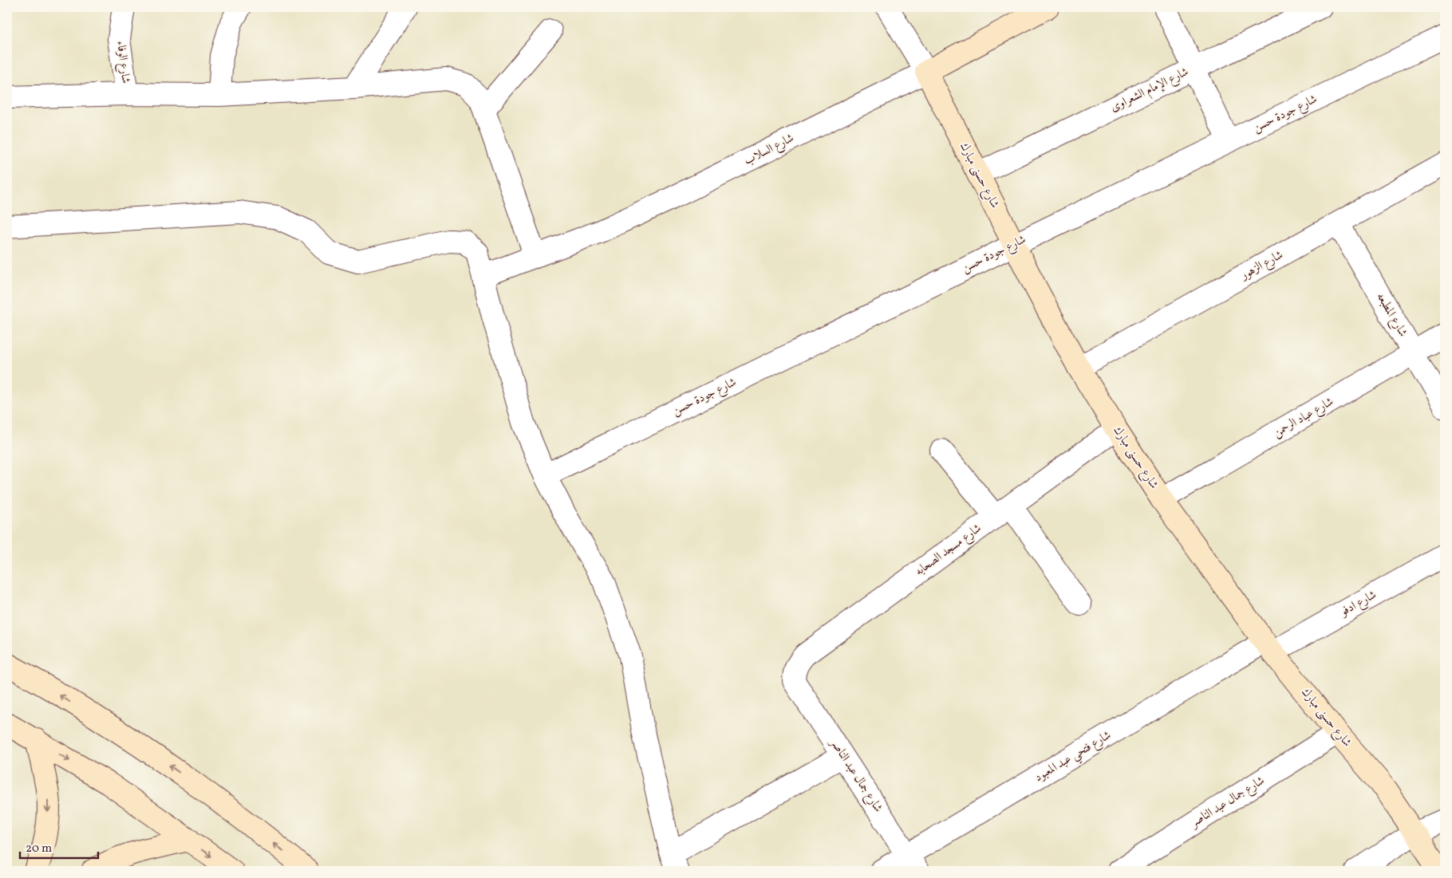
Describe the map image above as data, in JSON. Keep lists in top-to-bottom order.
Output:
{
  "streets": {
    "street": [
      "شارع الوفاء",
      "شارع الإمام الشعراوى",
      "شارع جودة حسن",
      "شارع السلاب",
      "شارع حسنى مبارك",
      "شارع الزهور",
      "شارع المطبعه",
      "شارع عباد الرحمن",
      "شارع مسجد الصحابه",
      "شارع ادفو",
      "شارع فتحي عبد المعبود",
      "شارع جمال عبد الناصر"
    ]
  },
  "crossings": [
    ["شارع الإمام الشعراوى", "شارع حسنى مبارك"],
    ["شارع جودة حسن", "شارع حسنى مبارك"],
    ["شارع السلاب", "شارع حسنى مبارك"],
    ["شارع حسنى مبارك", "شارع الزهور"],
    ["شارع حسنى مبارك", "شارع عباد الرحمن"],
    ["شارع حسنى مبارك", "شارع مسجد الصحابه"],
    ["شارع حسنى مبارك", "شارع ادفو"],
    ["شارع حسنى مبارك", "شارع فتحي عبد المعبود"],
    ["شارع حسنى مبارك", "شارع جمال عبد الناصر"],
    ["شارع الزهور", "شارع المطبعه"],
    ["شارع المطبعه", "شارع عباد الرحمن"],
    ["شارع مسجد الصحابه", "شارع جمال عبد الناصر"],
    ["شارع ادفو", "شارع فتحي عبد المعبود"],
    ["شارع فتحي عبد المعبود", "شارع جمال عبد الناصر"]
  ],
  "scale_bar": "20 m"
}
